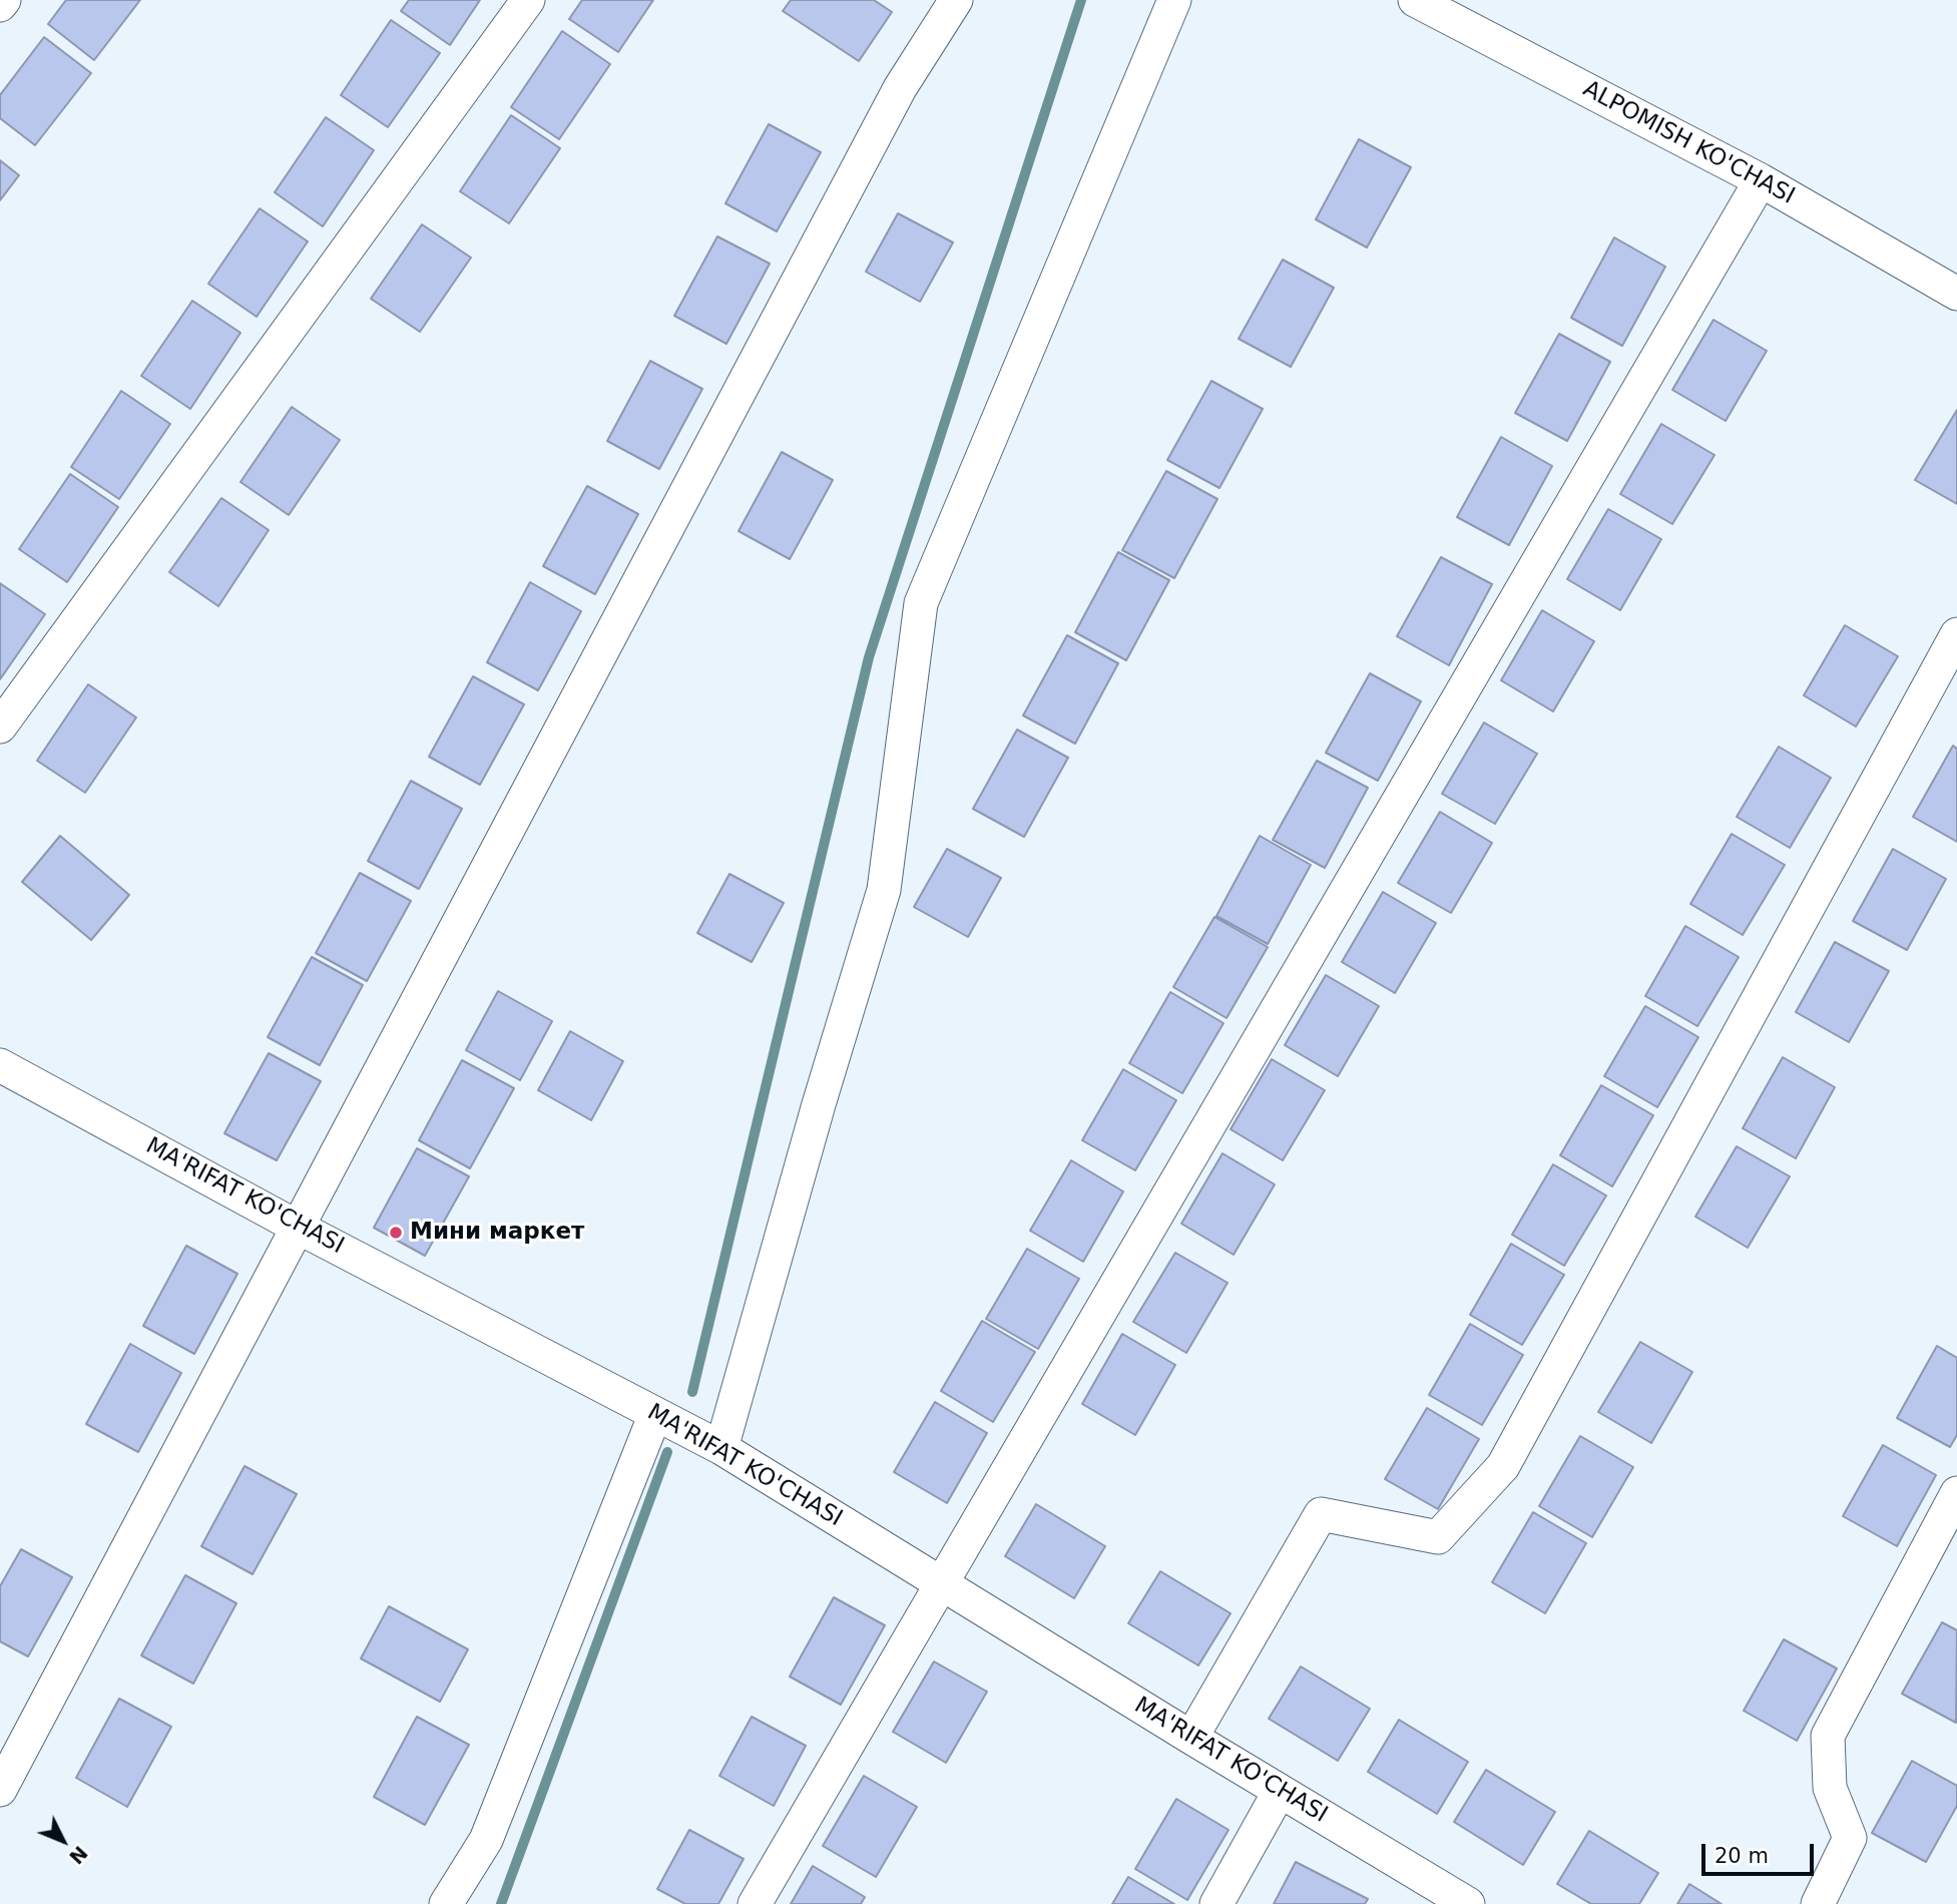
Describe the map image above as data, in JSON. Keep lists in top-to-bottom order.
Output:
{
  "streets": {
    "street": ["ALPOMISH KO'CHASI", "MA'RIFAT KO'CHASI"]
  },
  "places": ["Мини маркет"],
  "scale_bar": "20 m",
  "north": "bottom right"
}
